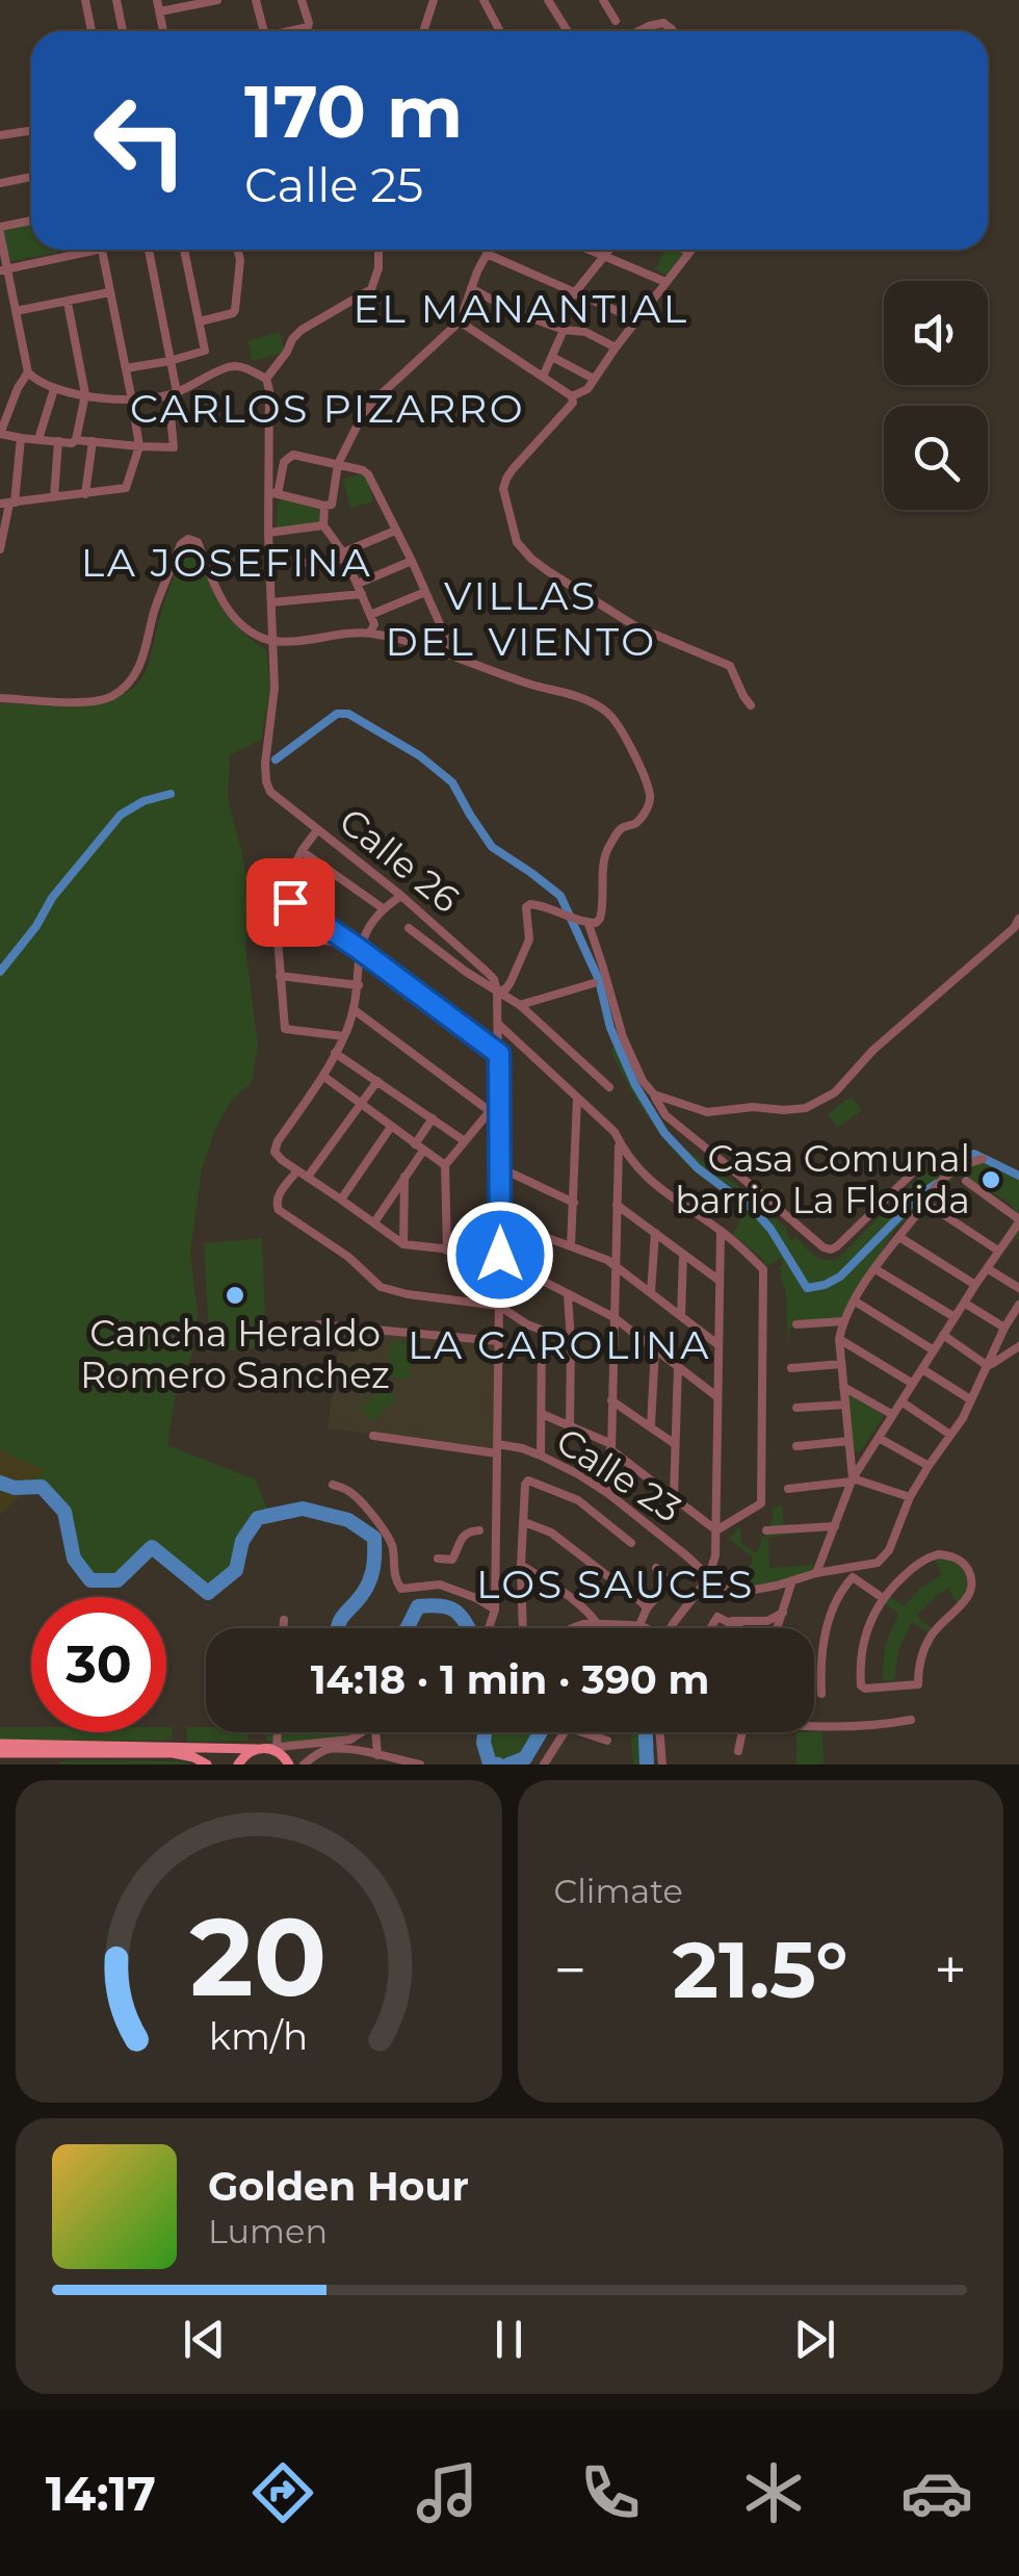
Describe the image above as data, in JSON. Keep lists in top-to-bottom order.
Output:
{
  "streets": {
    "street": ["Calle 26", "Calle 23"]
  },
  "districts": [
    "EL MANANTIAL",
    "CARLOS PIZARRO",
    "LA JOSEFINA",
    "VILLAS DEL VIENTO",
    "LA CAROLINA",
    "LOS SAUCES"
  ],
  "places": ["Casa Comunal barrio La Florida", "Cancha Heraldo Romero Sanchez"],
  "page": {
    "turn": ["170 m", "Calle 25"],
    "limit": "30",
    "trip": "14:18 · 1 min · 390 m",
    "tile": "Climate",
    "heat": ["−", "21.5°", "+"],
    "song": ["Golden Hour", "Lumen"],
    "tabs": "14:17",
    "gauge": ["20", "km/h"]
  }
}
